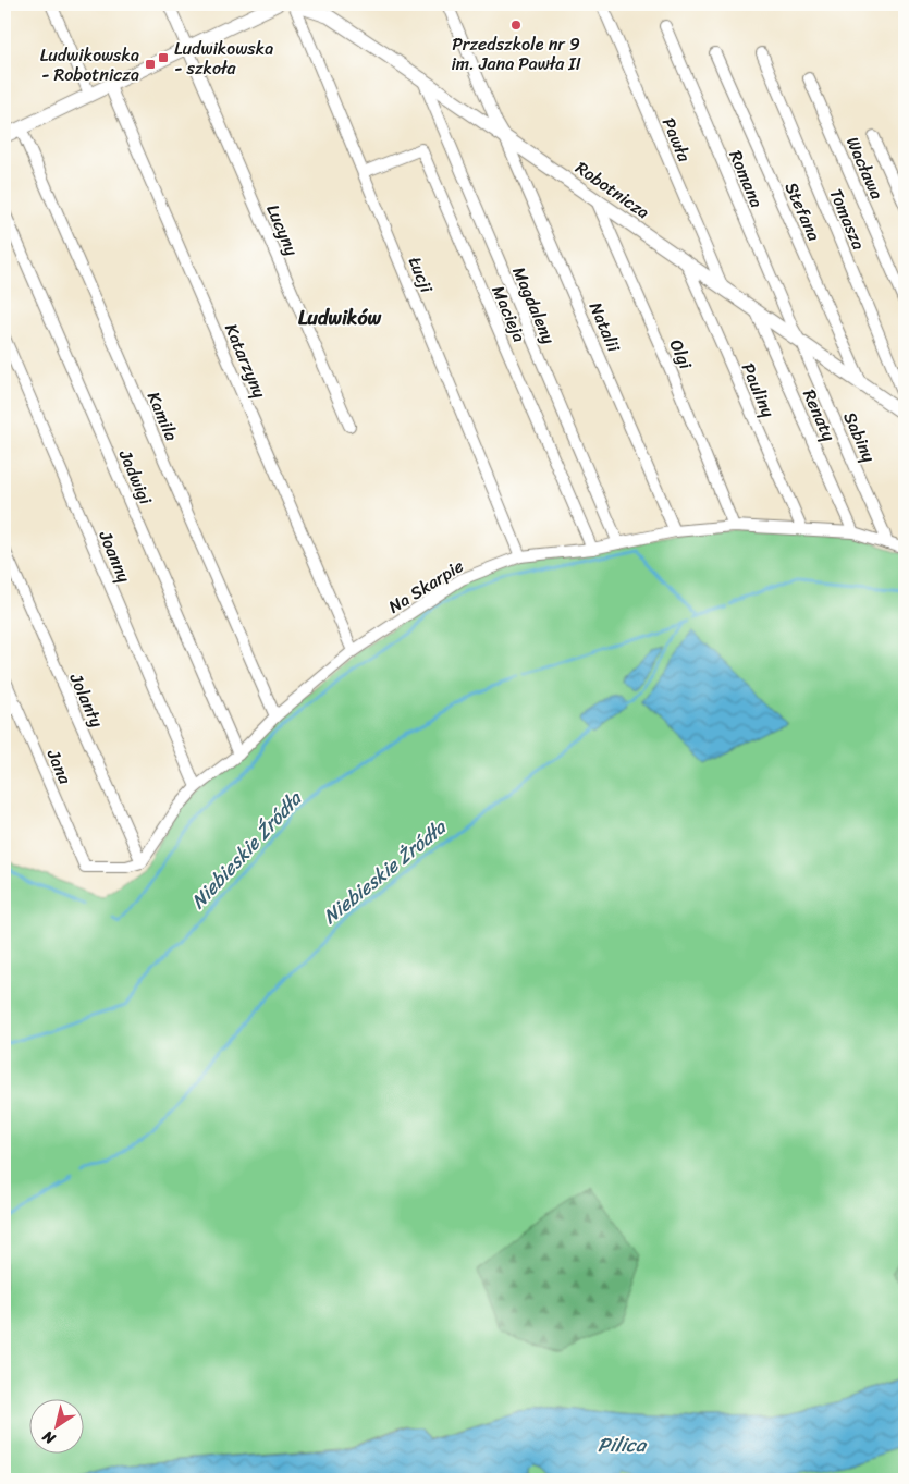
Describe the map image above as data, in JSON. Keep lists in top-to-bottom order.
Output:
{
  "streets": {
    "street": [
      "Pawła",
      "Wacława",
      "Romana",
      "Robotnicza",
      "Stefana",
      "Tomasza",
      "Lucyny",
      "Łucji",
      "Magdaleny",
      "Macieja",
      "Natalii",
      "Olgi",
      "Katarzyny",
      "Pauliny",
      "Renaty",
      "Kamila",
      "Sabiny",
      "Jadwigi",
      "Joanny",
      "Na Skarpie",
      "Jolanty",
      "Jana"
    ]
  },
  "crossings": [
    ["Pawła", "Robotnicza"],
    ["Romana", "Robotnicza"],
    ["Romana", "Sabiny"],
    ["Robotnicza", "Stefana"],
    ["Robotnicza", "Łucji"],
    ["Robotnicza", "Magdaleny"],
    ["Robotnicza", "Natalii"],
    ["Robotnicza", "Olgi"],
    ["Robotnicza", "Pauliny"],
    ["Robotnicza", "Renaty"],
    ["Robotnicza", "Sabiny"],
    ["Łucji", "Macieja"],
    ["Łucji", "Na Skarpie"],
    ["Magdaleny", "Na Skarpie"],
    ["Macieja", "Na Skarpie"],
    ["Natalii", "Na Skarpie"],
    ["Olgi", "Na Skarpie"],
    ["Katarzyny", "Na Skarpie"],
    ["Pauliny", "Na Skarpie"],
    ["Renaty", "Na Skarpie"],
    ["Kamila", "Na Skarpie"],
    ["Sabiny", "Na Skarpie"],
    ["Jadwigi", "Na Skarpie"],
    ["Joanny", "Na Skarpie"],
    ["Na Skarpie", "Jolanty"],
    ["Na Skarpie", "Jana"],
    ["Jolanty", "Jana"]
  ],
  "districts": ["Ludwików"],
  "water": ["Niebieskie Źródła", "Niebieskie Żródła", "Pilica"],
  "places": {
    "other": ["Przedszkole nr 9 im. Jana Pawła II"],
    "transit": ["Ludwikowska - szkoła", "Ludwikowska - Robotnicza"]
  },
  "north": "bottom left"
}
